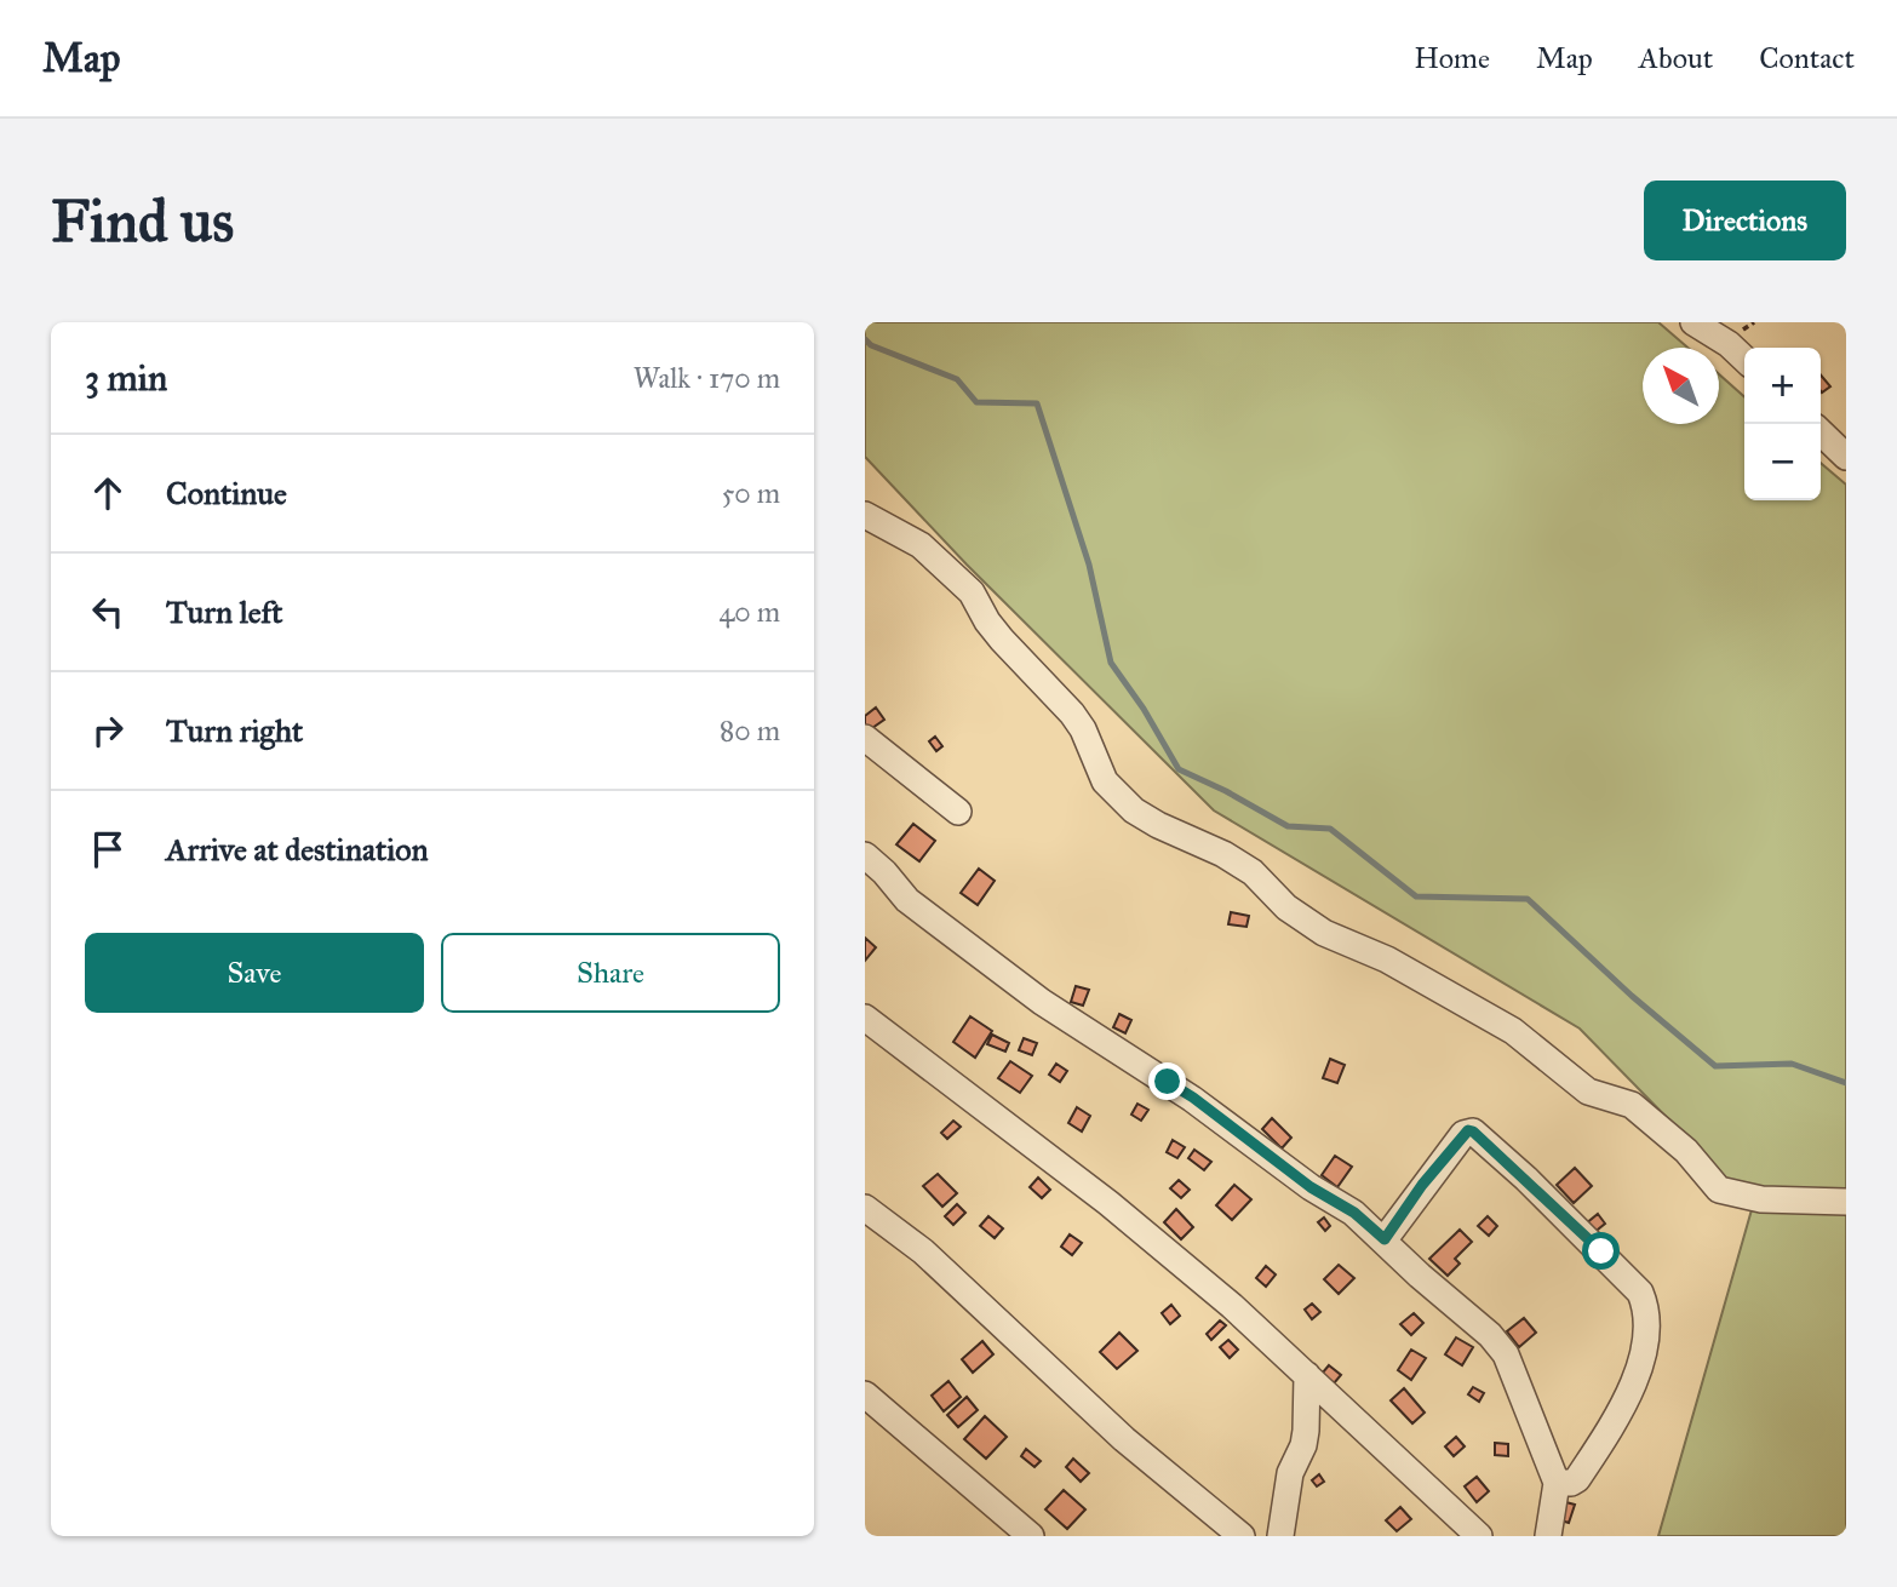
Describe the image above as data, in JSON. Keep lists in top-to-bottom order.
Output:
{
  "north": "top left",
  "page": {
    "header": "Map",
    "nav": [
      "Home",
      "Map",
      "About",
      "Contact"
    ],
    "buttons": [
      "Directions",
      ["Save", "Share"]
    ],
    "title": "Find us",
    "heading": ["3 min", "Walk · 170 m"],
    "map_buttons": ["+", "−"],
    "list": [
      ["Continue", "50 m"],
      ["Turn left", "40 m"],
      ["Turn right", "80 m"],
      "Arrive at destination"
    ]
  }
}
